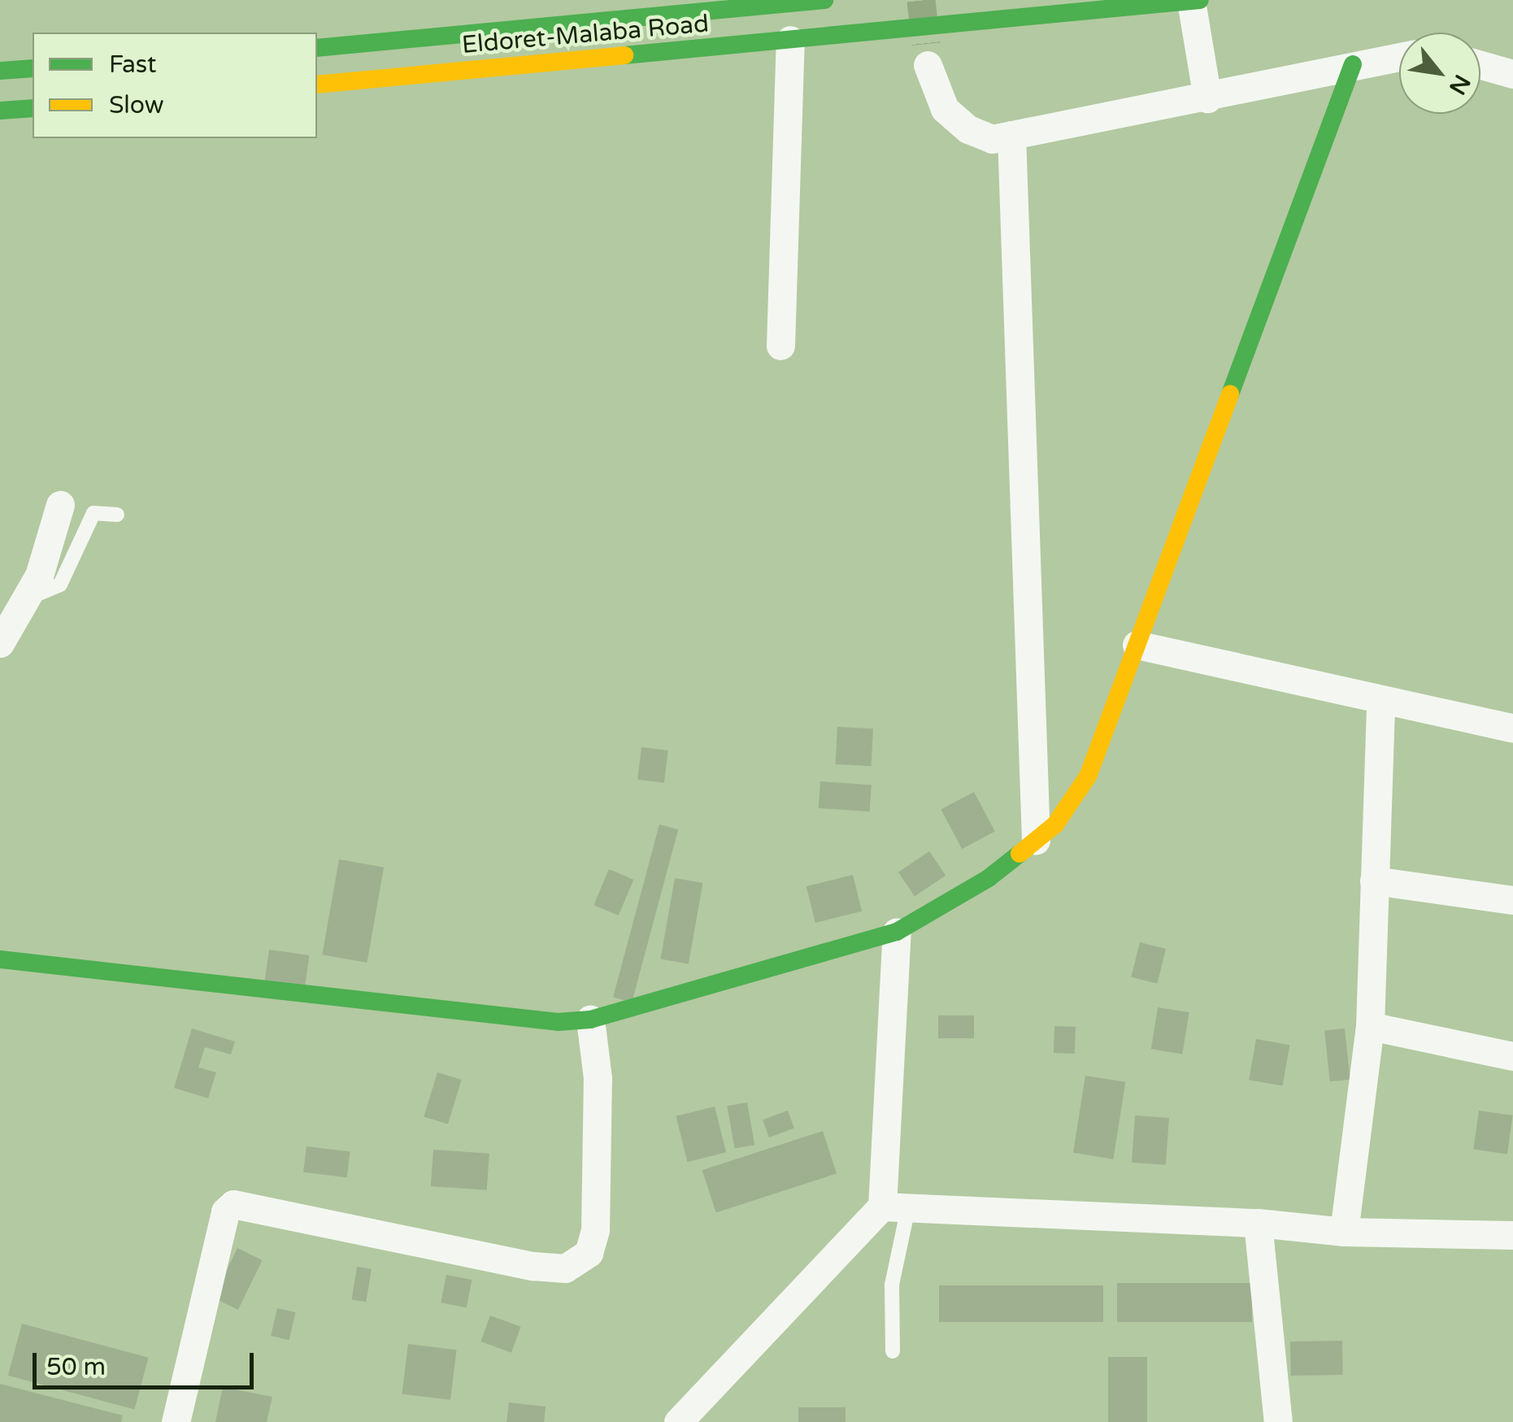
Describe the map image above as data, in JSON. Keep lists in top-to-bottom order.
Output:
{
  "streets": {
    "main road": ["Eldoret-Malaba Road"]
  },
  "legend": ["Fast", "Slow"],
  "scale_bar": "50 m",
  "north": "bottom right"
}
